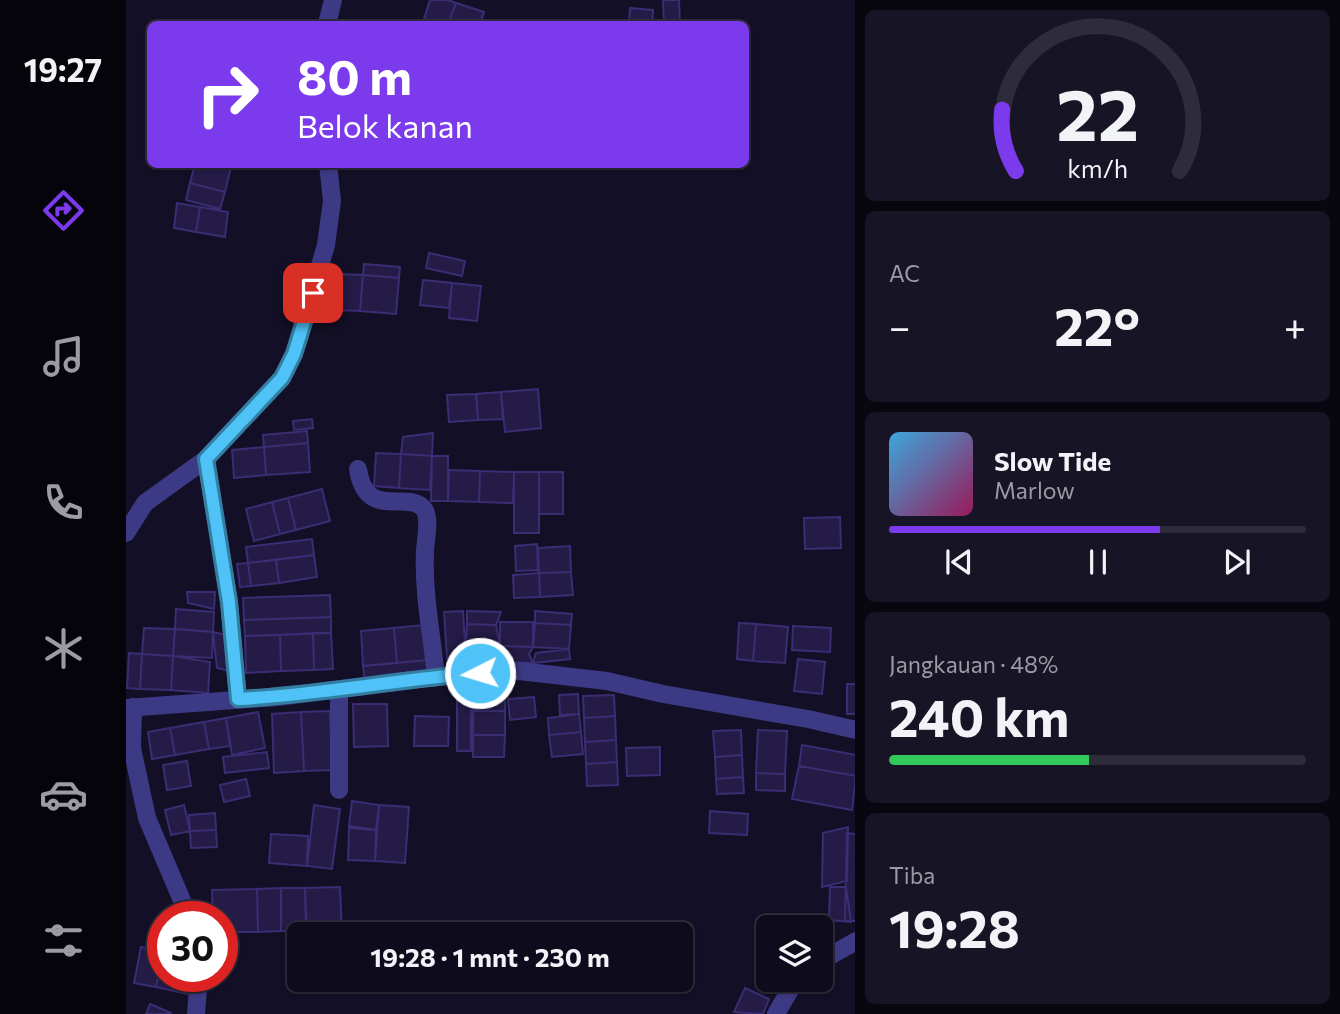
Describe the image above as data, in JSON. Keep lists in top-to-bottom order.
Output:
{
  "page": {
    "tabs": "19:27",
    "turn": ["80 m", "Belok kanan"],
    "tile": [
      "AC",
      ["Jangkauan · 48%", "240 km"],
      ["Tiba", "19:28"]
    ],
    "heat": ["−", "22°", "+"],
    "song": ["Slow Tide", "Marlow"],
    "limit": "30",
    "trip": "19:28 · 1 mnt · 230 m",
    "gauge": ["22", "km/h"]
  }
}
